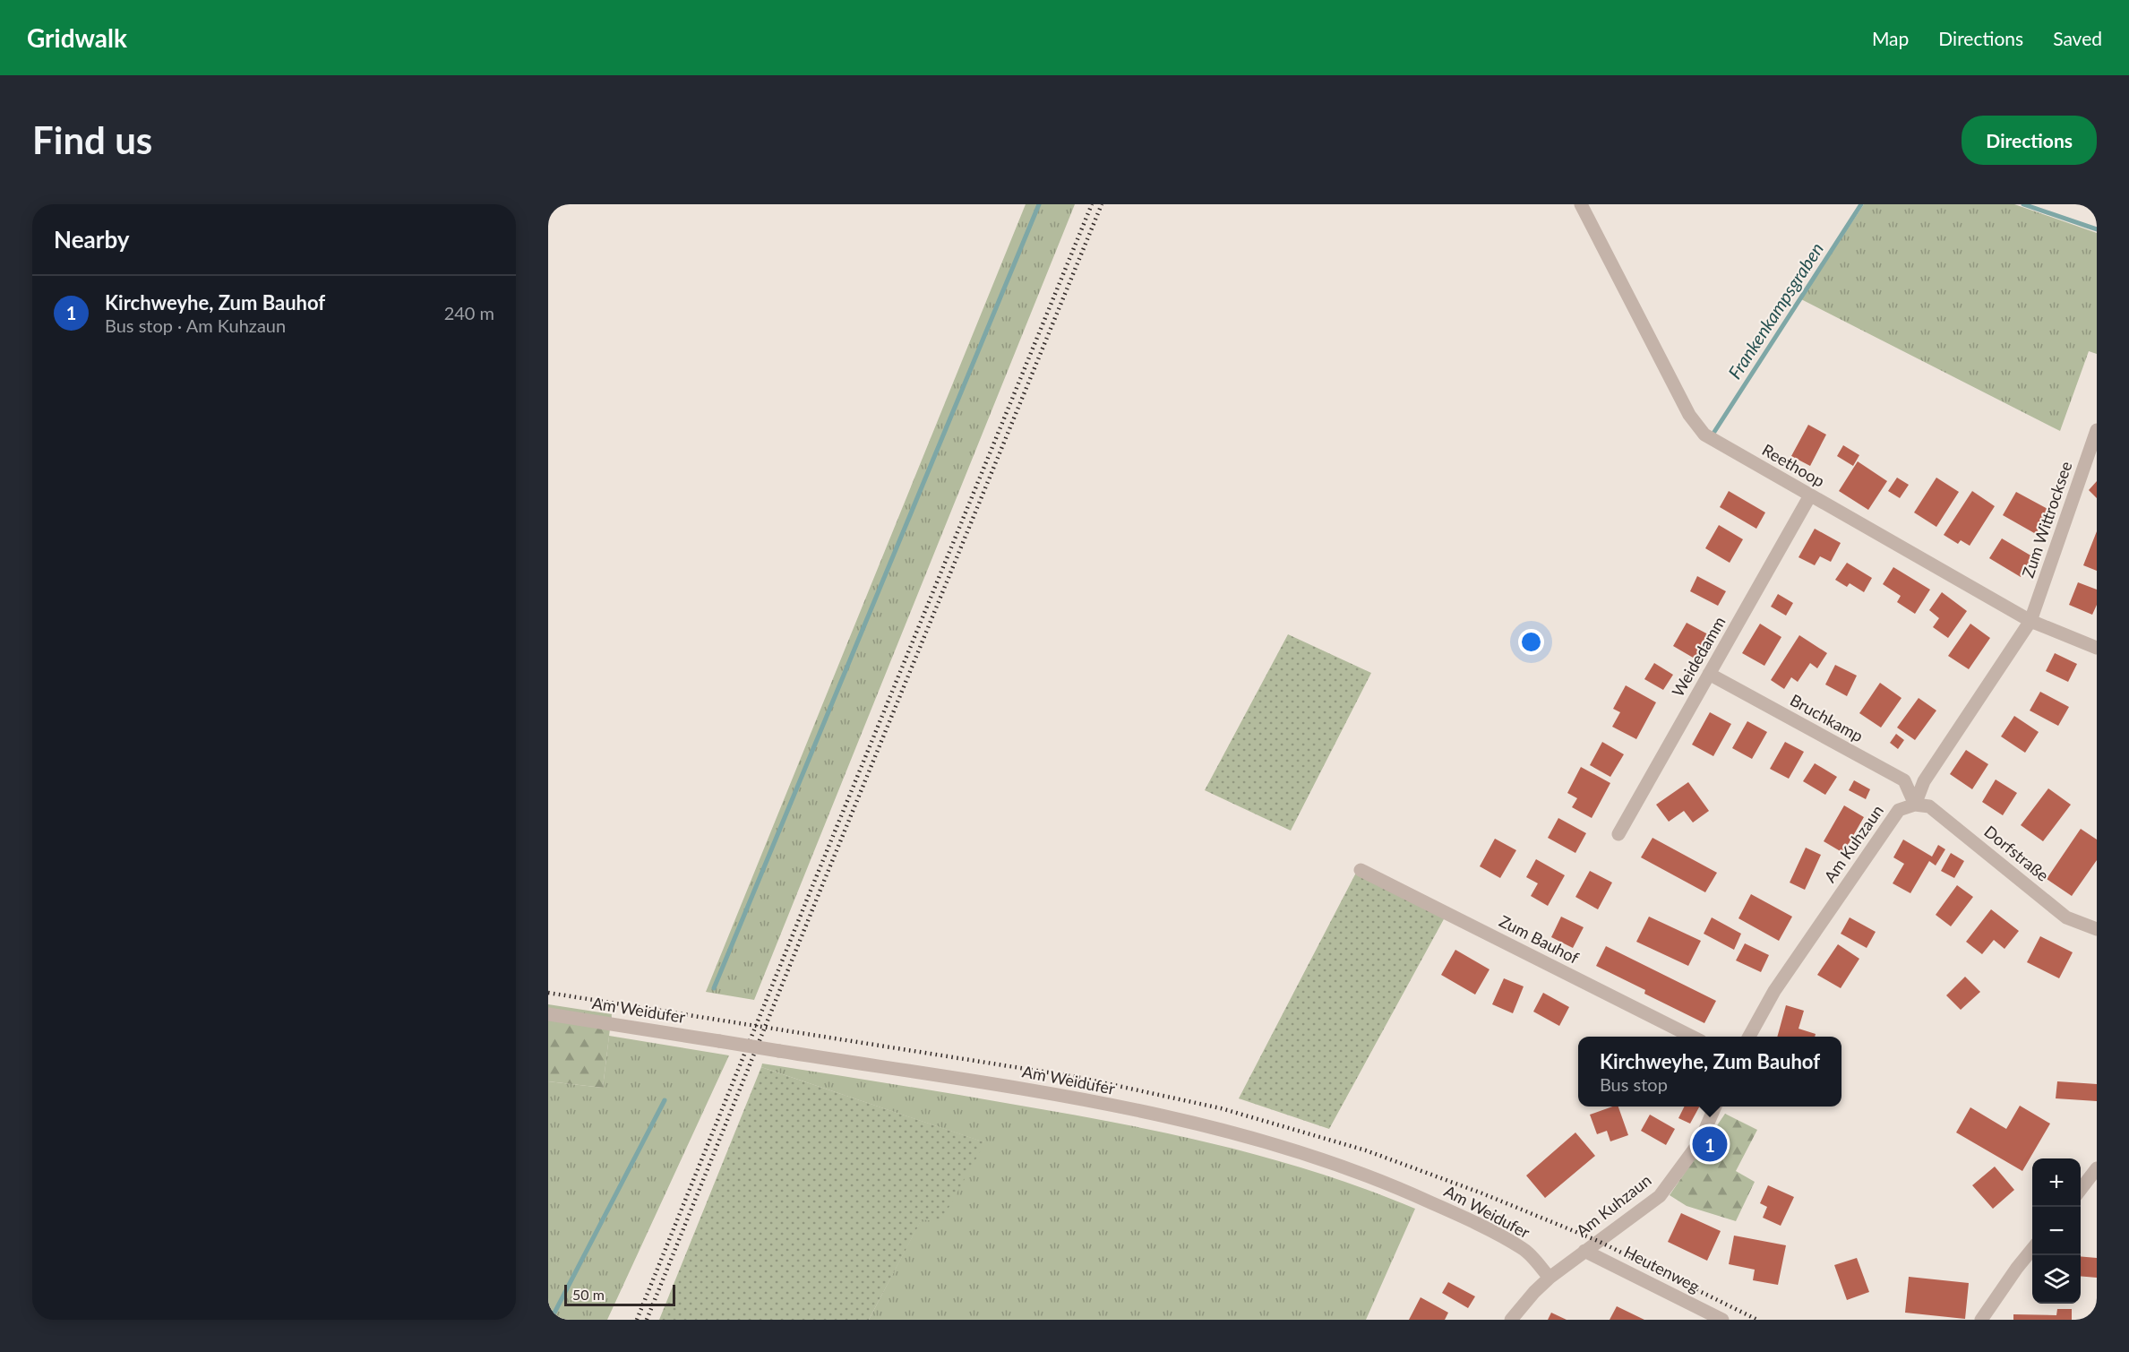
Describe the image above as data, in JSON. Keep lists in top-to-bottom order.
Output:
{
  "streets": {
    "street": [
      "Reethoop",
      "Zum Wittrocksee",
      "Weidedamm",
      "Bruchkamp",
      "Am Kuhzaun",
      "Dorfstraße",
      "Zum Bauhof",
      "Am Weidufer",
      "Heutenweg"
    ]
  },
  "crossings": [
    ["Reethoop", "Zum Wittrocksee"],
    ["Reethoop", "Weidedamm"],
    ["Weidedamm", "Bruchkamp"],
    ["Bruchkamp", "Am Kuhzaun"],
    ["Bruchkamp", "Dorfstraße"],
    ["Am Kuhzaun", "Dorfstraße"],
    ["Am Kuhzaun", "Am Weidufer"],
    ["Am Kuhzaun", "Heutenweg"]
  ],
  "water": ["Frankenkampsgraben"],
  "scale_bar": "50 m",
  "page": {
    "header": "Gridwalk",
    "nav": ["Map", "Directions", "Saved"],
    "buttons": "Directions",
    "title": "Find us",
    "heading": "Nearby",
    "list": [
      {
        "mark": "1",
        "name": "Kirchweyhe, Zum Bauhof",
        "note": "Bus stop · Am Kuhzaun",
        "value": "240 m"
      }
    ],
    "popup": ["Kirchweyhe, Zum Bauhof", "Bus stop"],
    "pins": "1",
    "map_buttons": ["+", "−"],
    "scale": "50 m"
  }
}
